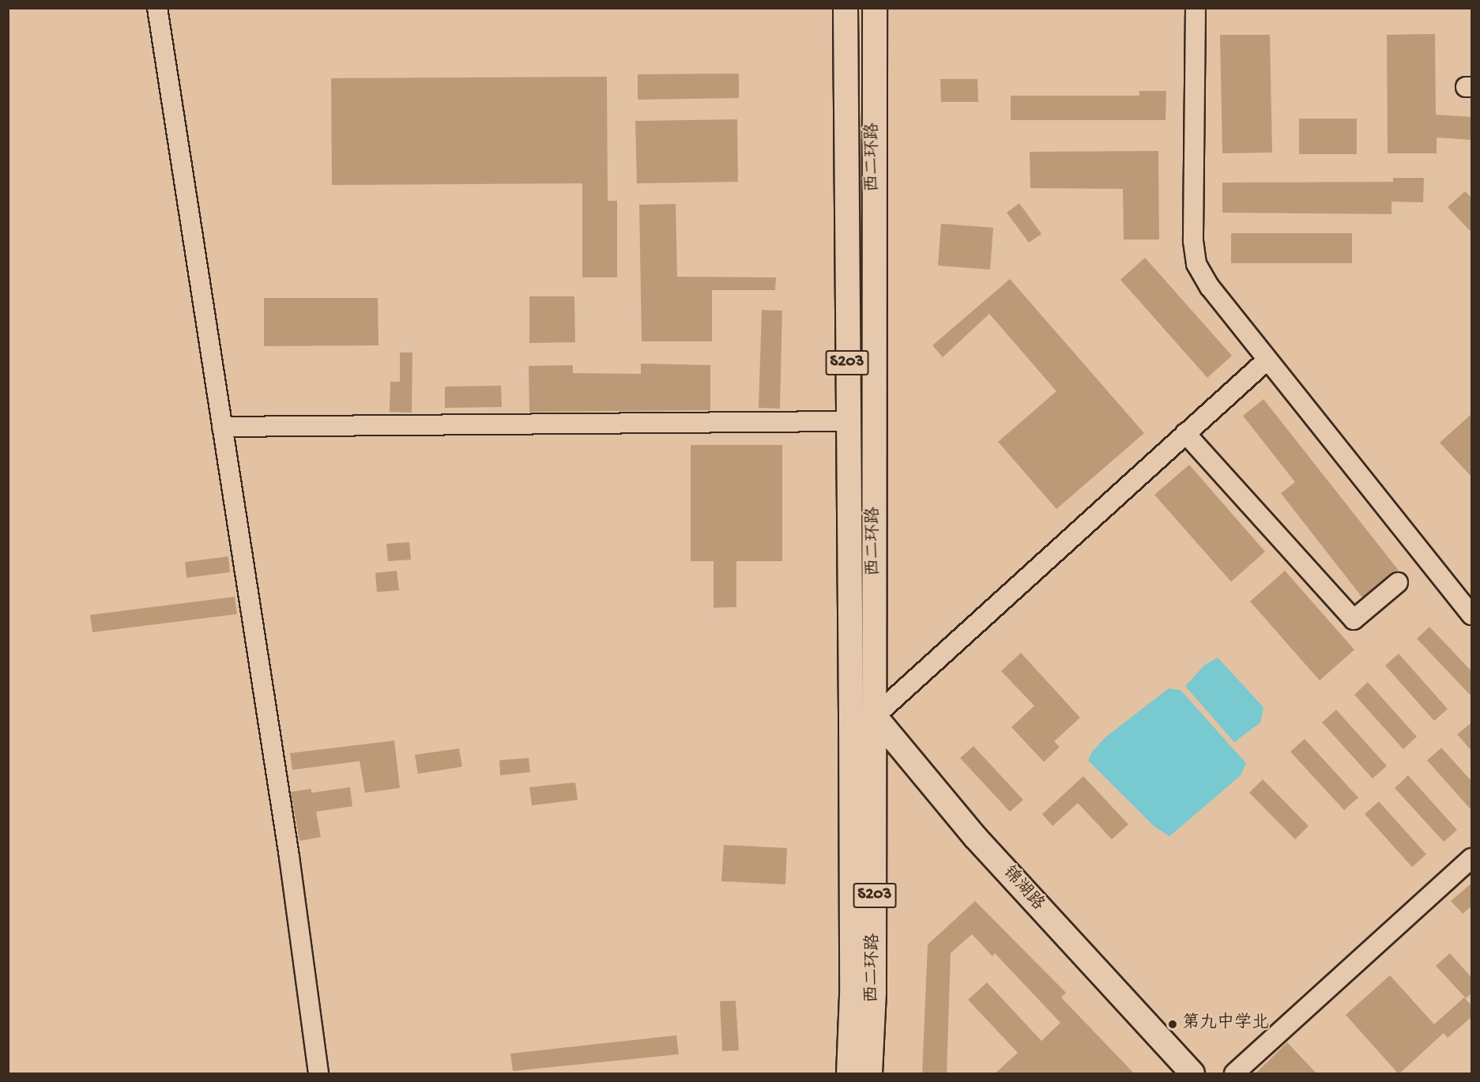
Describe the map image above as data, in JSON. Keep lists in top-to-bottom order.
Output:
{
  "streets": {
    "main road": ["西二环路", "S203", "锦湖路"]
  },
  "crossings": [
    ["西二环路", "锦湖路"]
  ],
  "places": ["第九中学北"]
}
